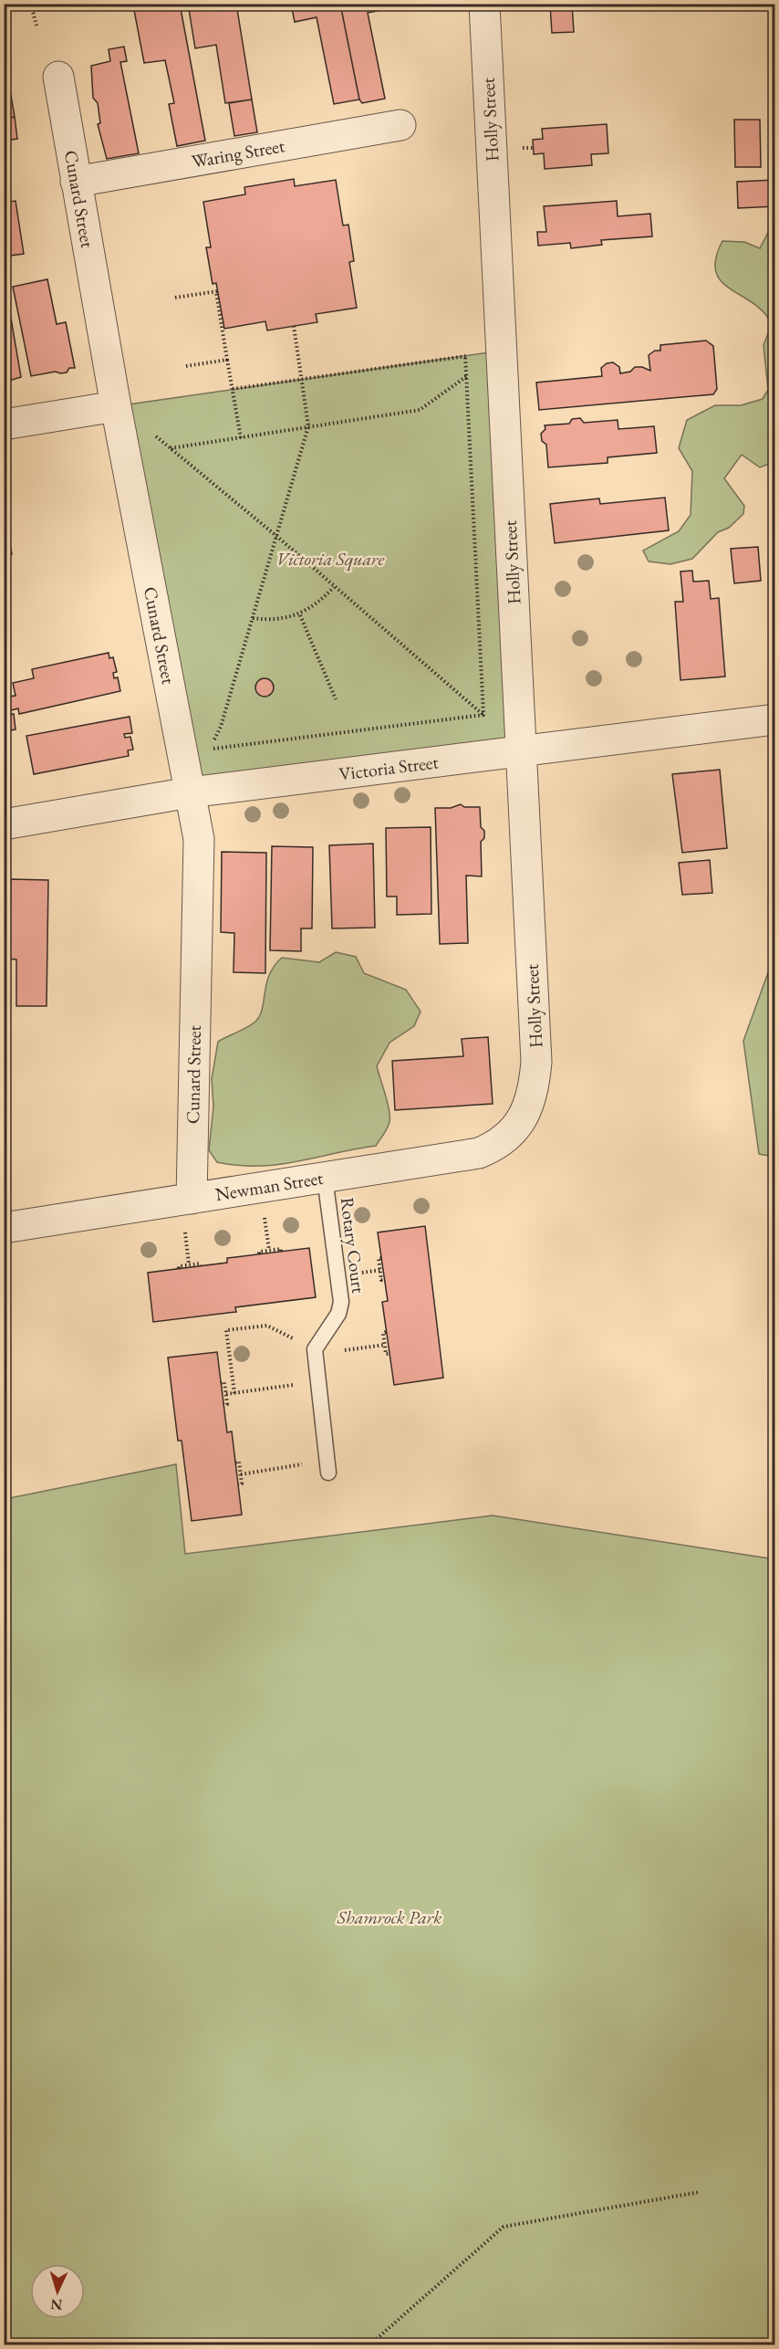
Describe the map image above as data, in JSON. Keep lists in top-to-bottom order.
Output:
{
  "streets": {
    "street": [
      "Holly Street",
      "Waring Street",
      "Cunard Street",
      "Victoria Street",
      "Newman Street"
    ],
    "lane": ["Rotary Court"]
  },
  "crossings": [
    ["Holly Street", "Victoria Street"],
    ["Holly Street", "Newman Street"],
    ["Waring Street", "Cunard Street"],
    ["Cunard Street", "Victoria Street"],
    ["Cunard Street", "Newman Street"],
    ["Newman Street", "Rotary Court"]
  ],
  "parks": ["Victoria Square", "Shamrock Park"],
  "north": "bottom"
}
